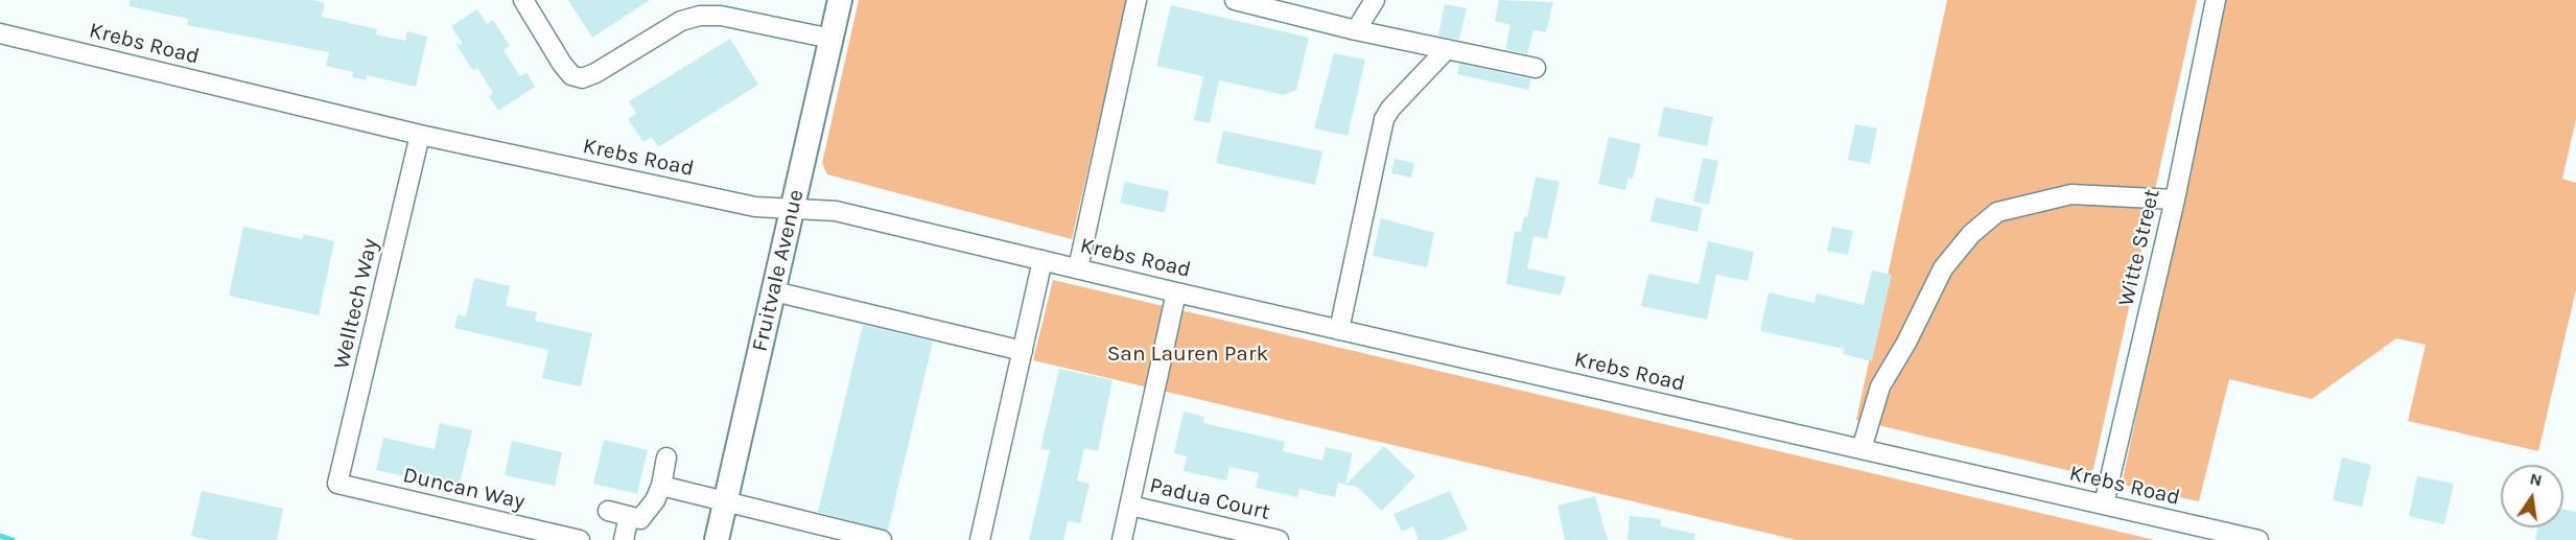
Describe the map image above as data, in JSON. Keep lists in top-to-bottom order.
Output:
{
  "streets": {
    "main road": ["Fruitvale Avenue"],
    "street": [
      "Krebs Road",
      "Witte Street",
      "Welltech Way",
      "Duncan Way",
      "Padua Court"
    ]
  },
  "crossings": [
    ["Krebs Road", "Witte Street"],
    ["Krebs Road", "Fruitvale Avenue"],
    ["Krebs Road", "Welltech Way"],
    ["Welltech Way", "Duncan Way"]
  ],
  "parks": ["San Lauren Park"],
  "north": "top"
}
